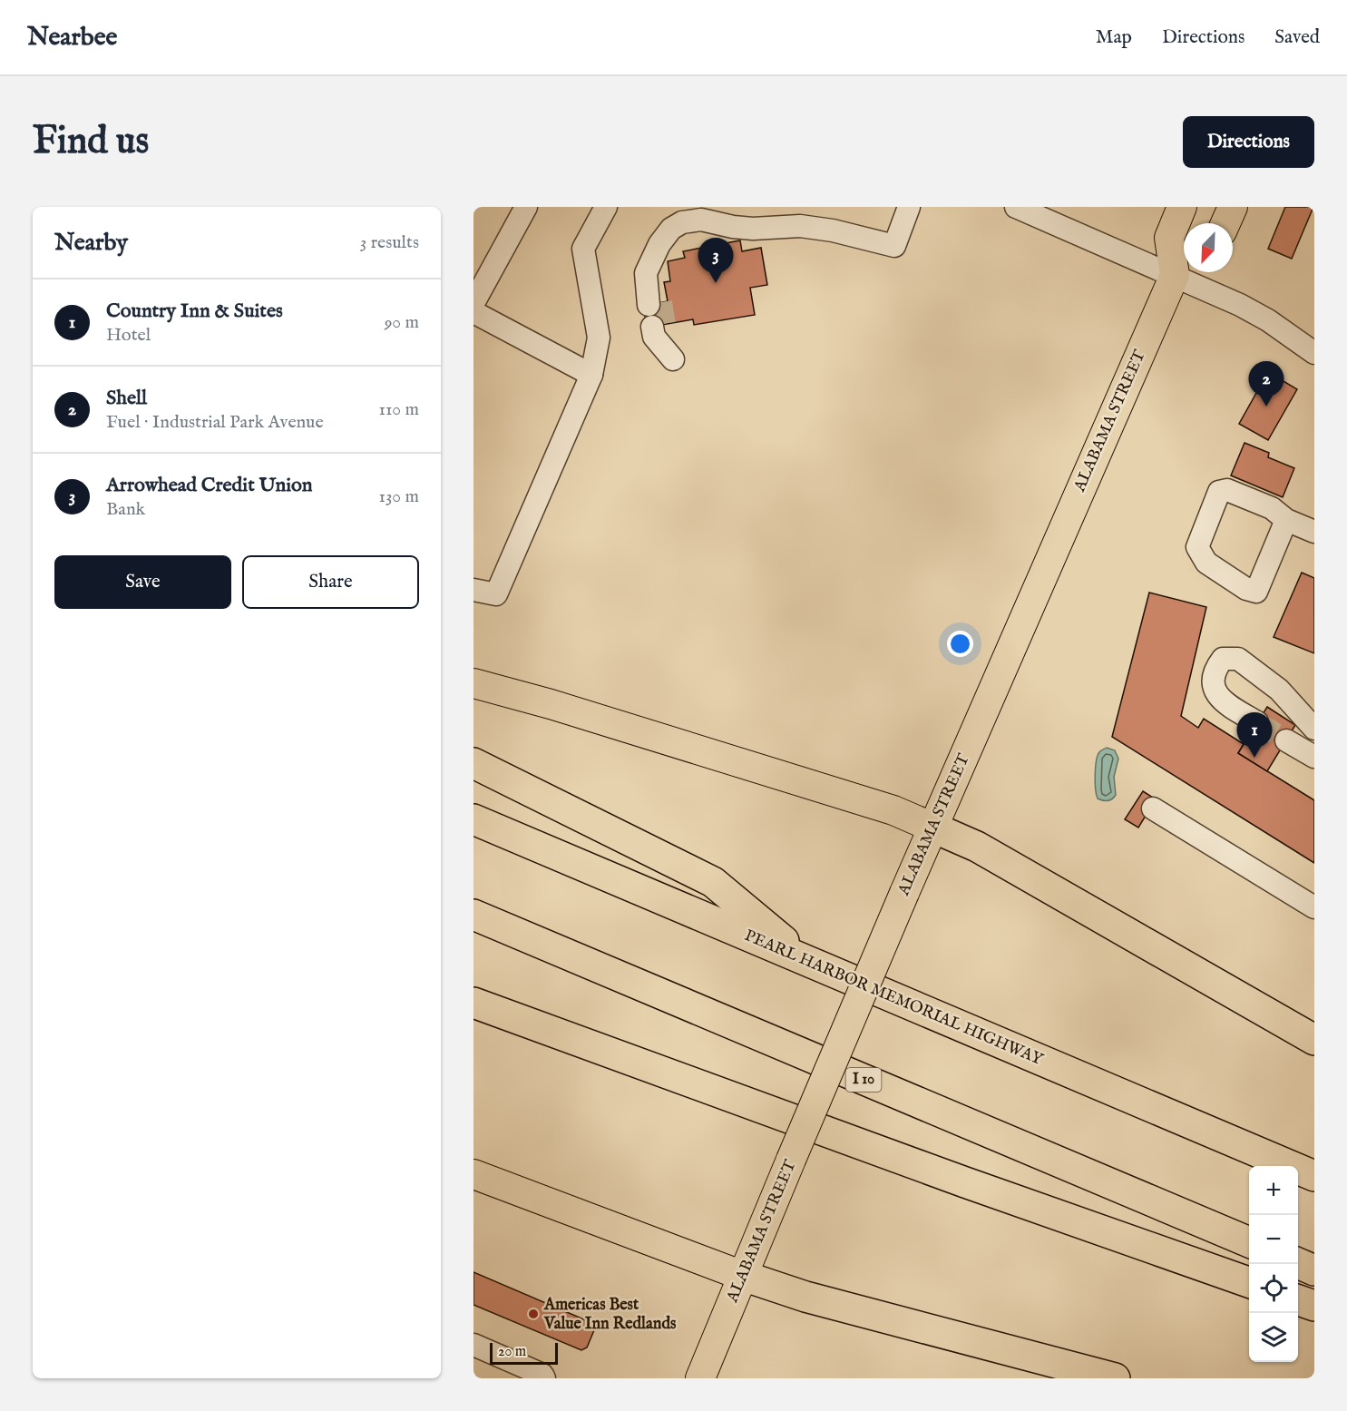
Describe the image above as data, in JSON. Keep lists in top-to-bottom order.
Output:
{
  "streets": {
    "highway": ["PEARL HARBOR MEMORIAL HIGHWAY", "I 10"],
    "main road": ["ALABAMA STREET"]
  },
  "places": ["Americas Best Value Inn Redlands"],
  "scale_bar": "20 m",
  "north": "bottom left",
  "page": {
    "header": "Nearbee",
    "nav": ["Map", "Directions", "Saved"],
    "buttons": [
      "Directions",
      ["Save", "Share"]
    ],
    "title": "Find us",
    "heading": ["Nearby", "3 results"],
    "pins": ["3", "2", "1"],
    "list": [
      {
        "mark": "1",
        "name": "Country Inn & Suites",
        "note": "Hotel",
        "value": "90 m"
      },
      {
        "mark": "2",
        "name": "Shell",
        "note": "Fuel · Industrial Park Avenue",
        "value": "110 m"
      },
      {
        "mark": "3",
        "name": "Arrowhead Credit Union",
        "note": "Bank",
        "value": "130 m"
      }
    ],
    "map_buttons": ["+", "−"],
    "scale": "20 m"
  }
}
